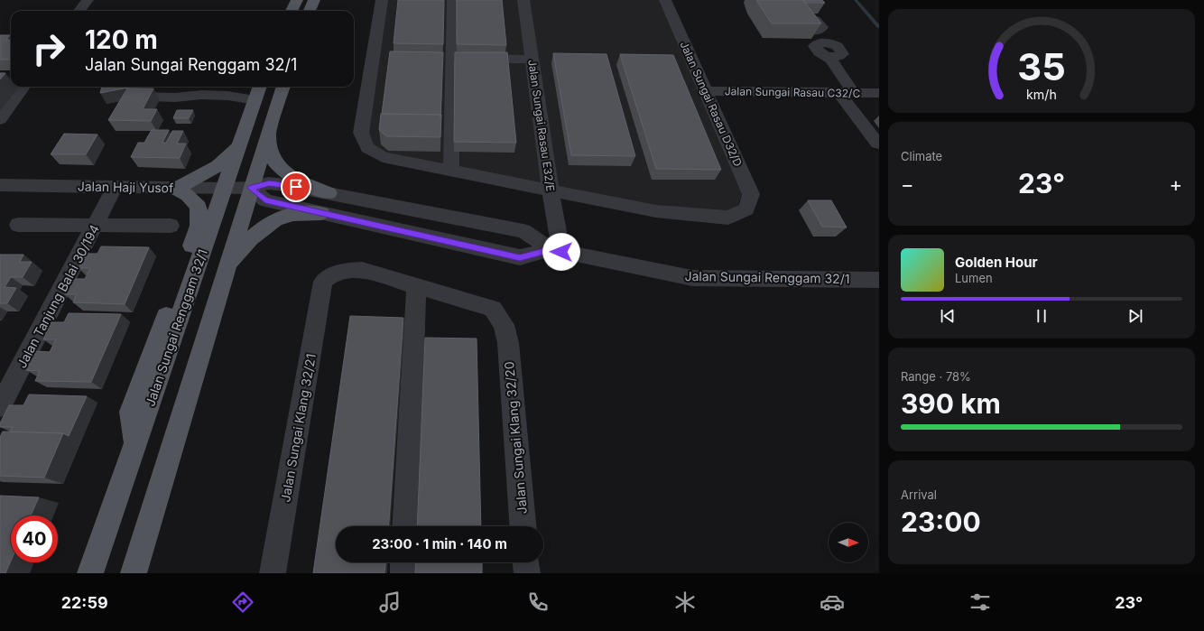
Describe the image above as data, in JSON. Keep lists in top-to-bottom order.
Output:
{
  "streets": {
    "main road": ["Jalan Sungai Renggam 32/1"],
    "street": [
      "Jalan Sungai Rasau C32/C",
      "Jalan Sungai Rasau D32/D",
      "Jalan Sungai Rasau E32/E",
      "Jalan Haji Yusof",
      "Jalan Tanjung Balai 30/194",
      "Jalan Sungai Klang 32/21",
      "Jalan Sungai Klang 32/20"
    ]
  },
  "crossings": [
    ["Jalan Sungai Rasau C32/C", "Jalan Sungai Rasau D32/D"],
    ["Jalan Sungai Rasau D32/D", "Jalan Sungai Rasau E32/E"],
    ["Jalan Sungai Rasau E32/E", "Jalan Sungai Renggam 32/1"],
    ["Jalan Haji Yusof", "Jalan Sungai Renggam 32/1"],
    ["Jalan Haji Yusof", "Jalan Tanjung Balai 30/194"],
    ["Jalan Sungai Klang 32/21", "Jalan Sungai Klang 32/20"]
  ],
  "north": "right",
  "page": {
    "turn": ["120 m", "Jalan Sungai Renggam 32/1"],
    "tile": [
      "Climate",
      ["Range · 78%", "390 km"],
      ["Arrival", "23:00"]
    ],
    "heat": ["−", "23°", "+"],
    "song": ["Golden Hour", "Lumen"],
    "limit": "40",
    "trip": "23:00 · 1 min · 140 m",
    "tabs": ["22:59", "23°"],
    "gauge": ["35", "km/h"]
  }
}
